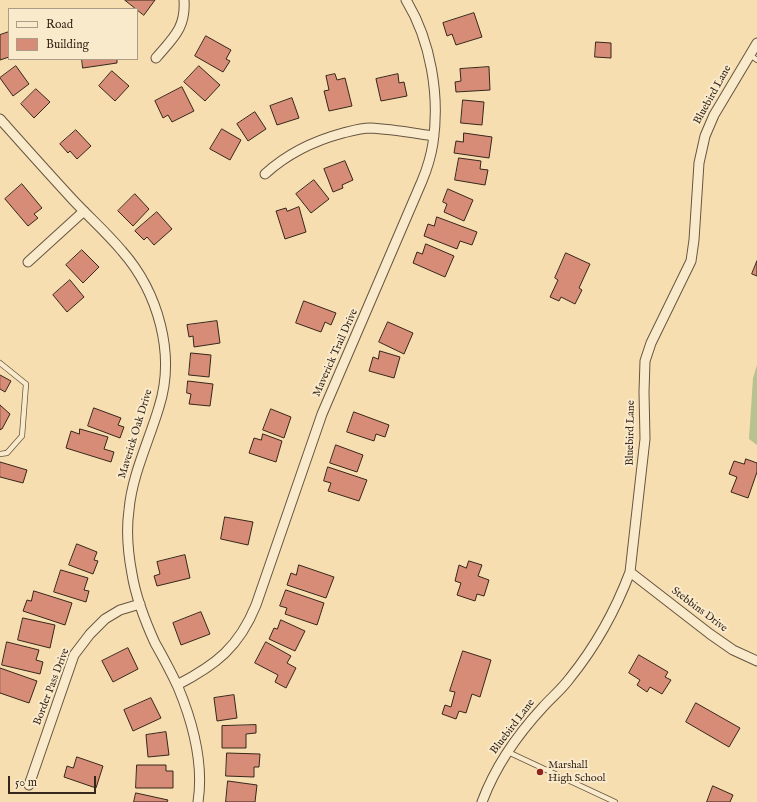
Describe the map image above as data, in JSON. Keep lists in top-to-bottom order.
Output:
{
  "streets": {
    "street": [
      "Bluebird Lane",
      "Maverick Trail Drive",
      "Maverick Oak Drive",
      "Stebbins Drive",
      "Border Pass Drive"
    ]
  },
  "crossings": [
    ["Bluebird Lane", "Stebbins Drive"],
    ["Maverick Trail Drive", "Maverick Oak Drive"],
    ["Maverick Oak Drive", "Border Pass Drive"]
  ],
  "places": ["Marshall High School"],
  "legend": ["Road", "Building"],
  "scale_bar": "50 m"
}
